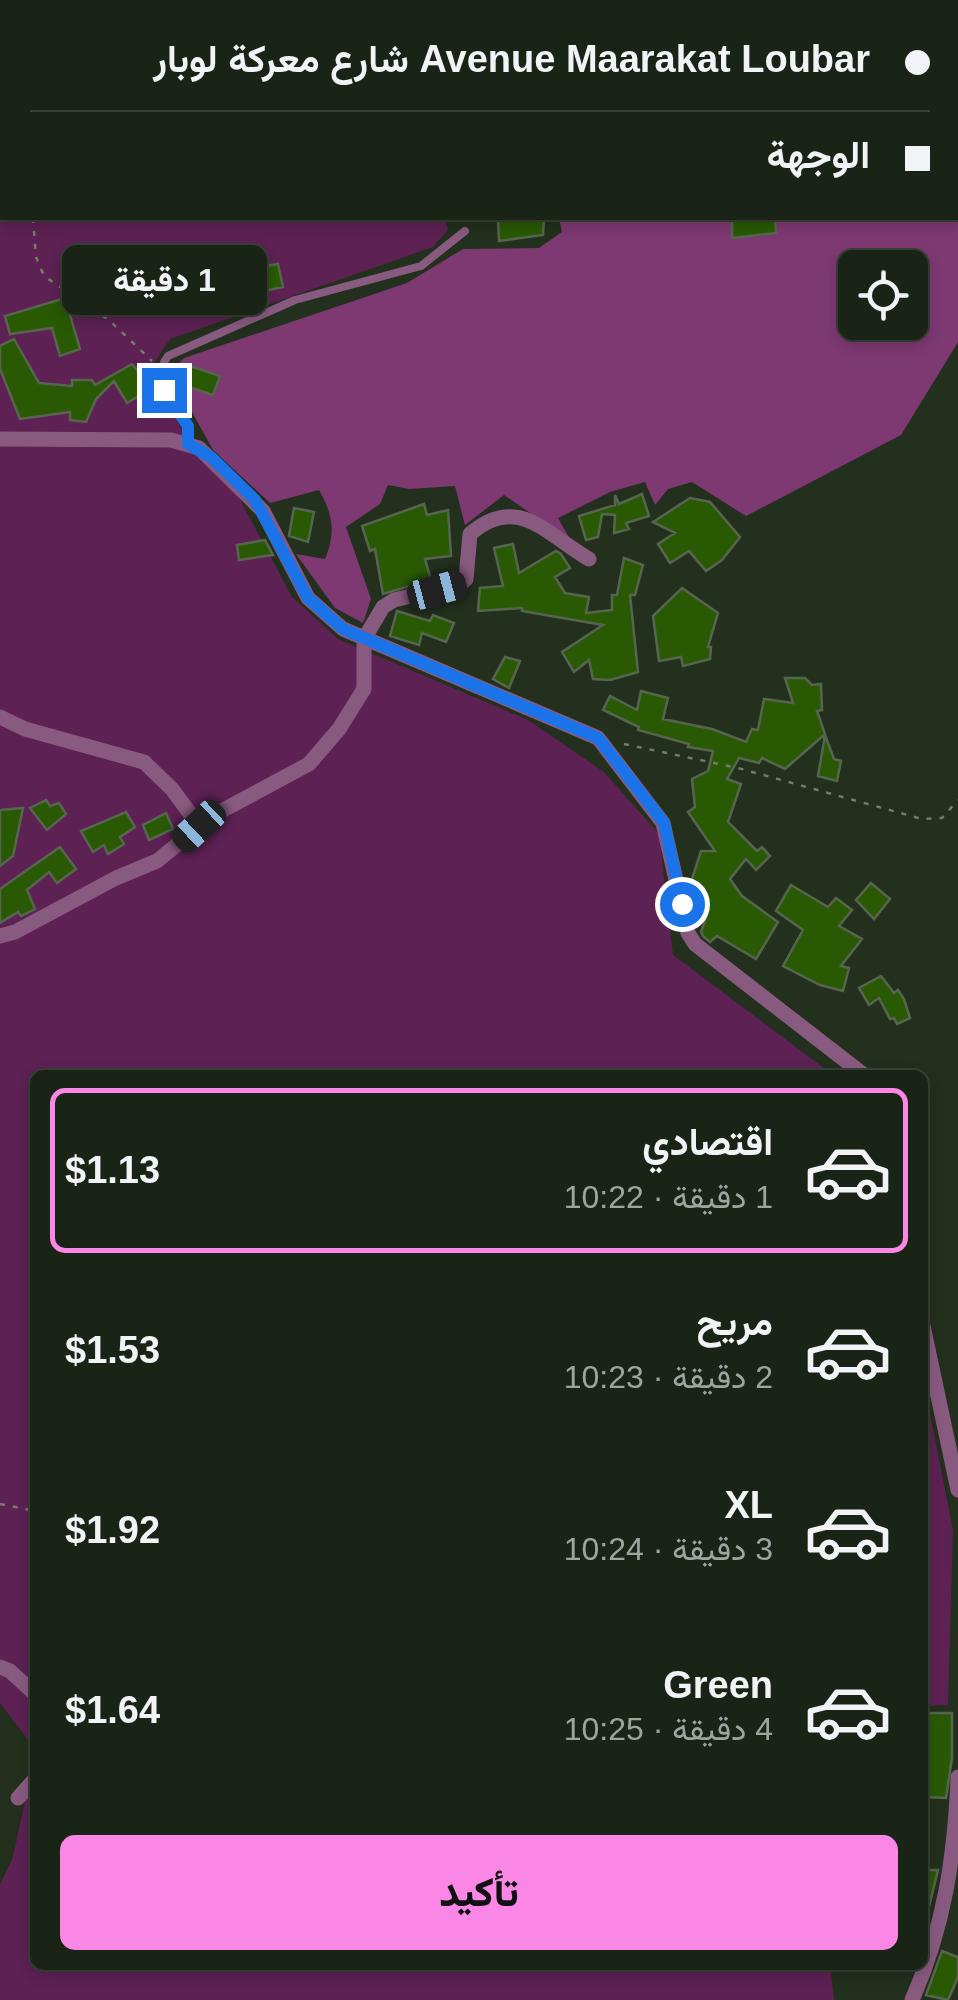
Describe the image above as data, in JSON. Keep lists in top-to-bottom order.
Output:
{
  "page": {
    "banner": ["Avenue Maarakat Loubar شارع معركة لوبار", "الوجهة"],
    "bubble": "1 دقيقة",
    "list": [
      {
        "name": "اقتصادي",
        "note": "1 دقيقة · 10:22",
        "value": "$1.13"
      },
      {
        "name": "مريح",
        "note": "2 دقيقة · 10:23",
        "value": "$1.53"
      },
      {
        "name": "XL",
        "note": "3 دقيقة · 10:24",
        "value": "$1.92"
      },
      {
        "name": "Green",
        "note": "4 دقيقة · 10:25",
        "value": "$1.64"
      }
    ],
    "buttons": "تأكيد"
  }
}
